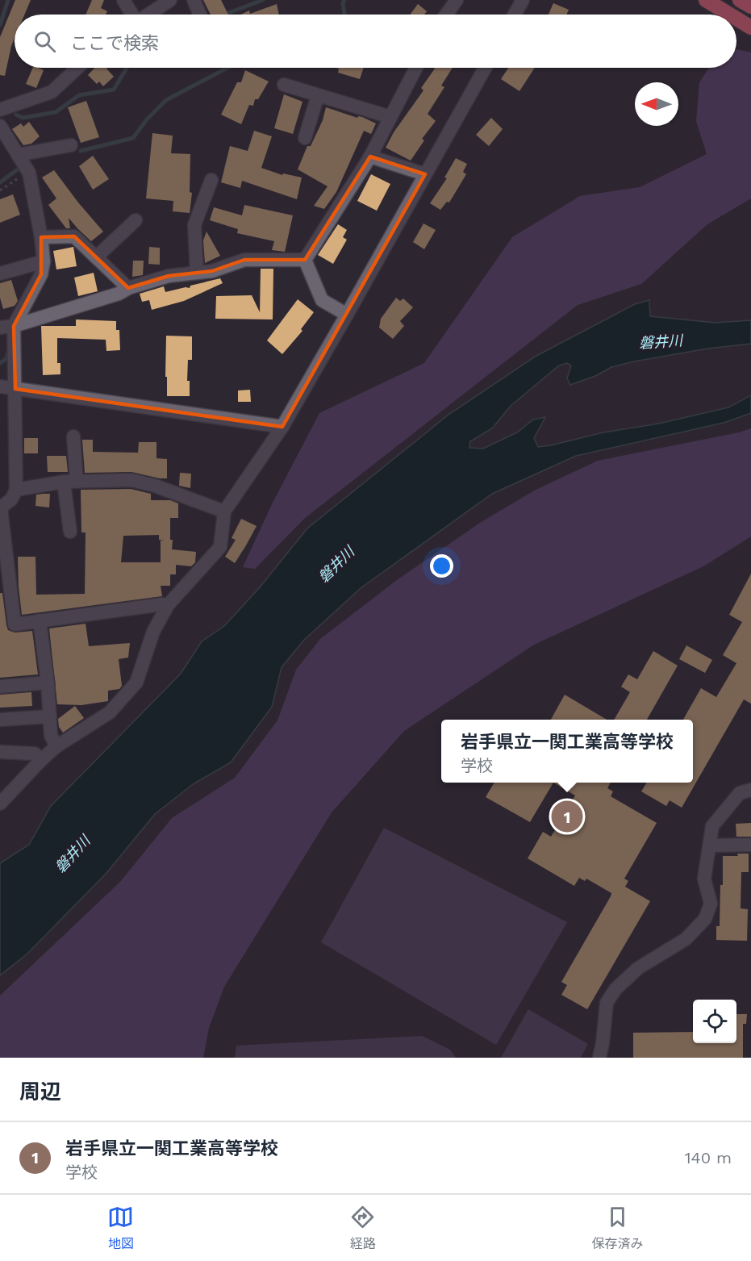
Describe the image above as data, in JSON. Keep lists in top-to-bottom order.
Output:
{
  "water": ["磐井川"],
  "north": "left",
  "page": {
    "search": "ここで検索",
    "popup": ["岩手県立一関工業高等学校", "学校"],
    "pins": "1",
    "heading": "周辺",
    "list": [
      {
        "mark": "1",
        "name": "岩手県立一関工業高等学校",
        "note": "学校",
        "value": "140 m"
      }
    ],
    "nav": ["地図", "経路", "保存済み"]
  }
}
